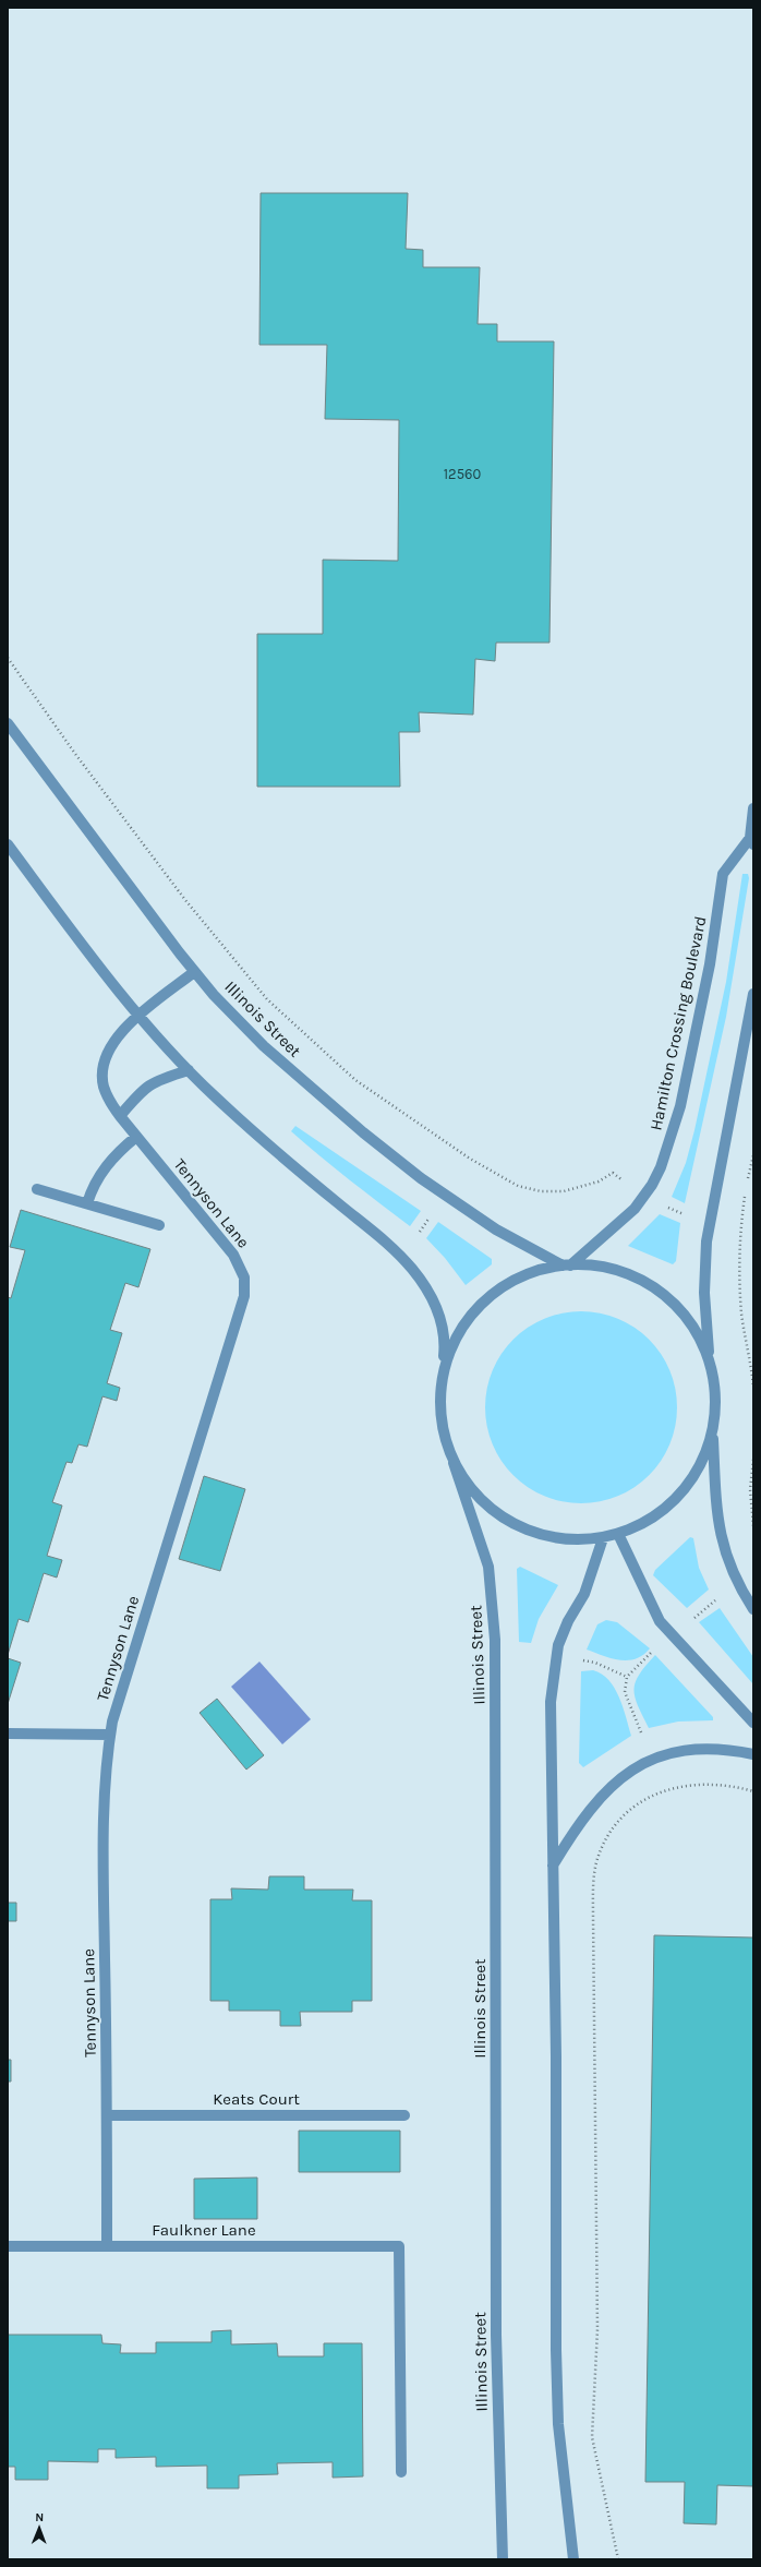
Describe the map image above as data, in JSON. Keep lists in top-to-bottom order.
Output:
{
  "streets": {
    "street": [
      "Illinois Street",
      "Hamilton Crossing Boulevard",
      "Tennyson Lane",
      "Keats Court",
      "Faulkner Lane"
    ]
  },
  "crossings": [
    ["Illinois Street", "Hamilton Crossing Boulevard"],
    ["Illinois Street", "Tennyson Lane"],
    ["Tennyson Lane", "Keats Court"],
    ["Tennyson Lane", "Faulkner Lane"]
  ],
  "house_numbers": ["12560"],
  "north": "top"
}
